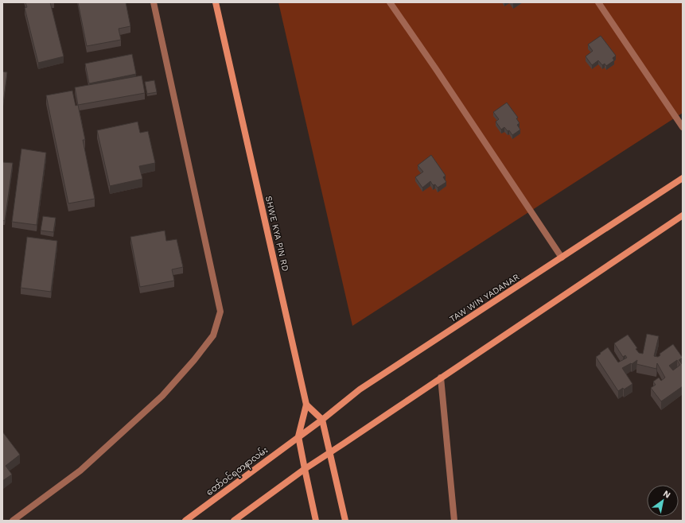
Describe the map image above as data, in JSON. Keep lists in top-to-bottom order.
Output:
{
  "streets": {
    "main road": ["SHWE KYA PIN RD", "TAW WIN YADANAR", "တော်ဝင်ရတနာလမ်း"]
  },
  "crossings": [
    ["SHWE KYA PIN RD", "TAW WIN YADANAR"],
    ["SHWE KYA PIN RD", "တော်ဝင်ရတနာလမ်း"],
    ["TAW WIN YADANAR", "တော်ဝင်ရတနာလမ်း"]
  ],
  "north": "top right"
}
